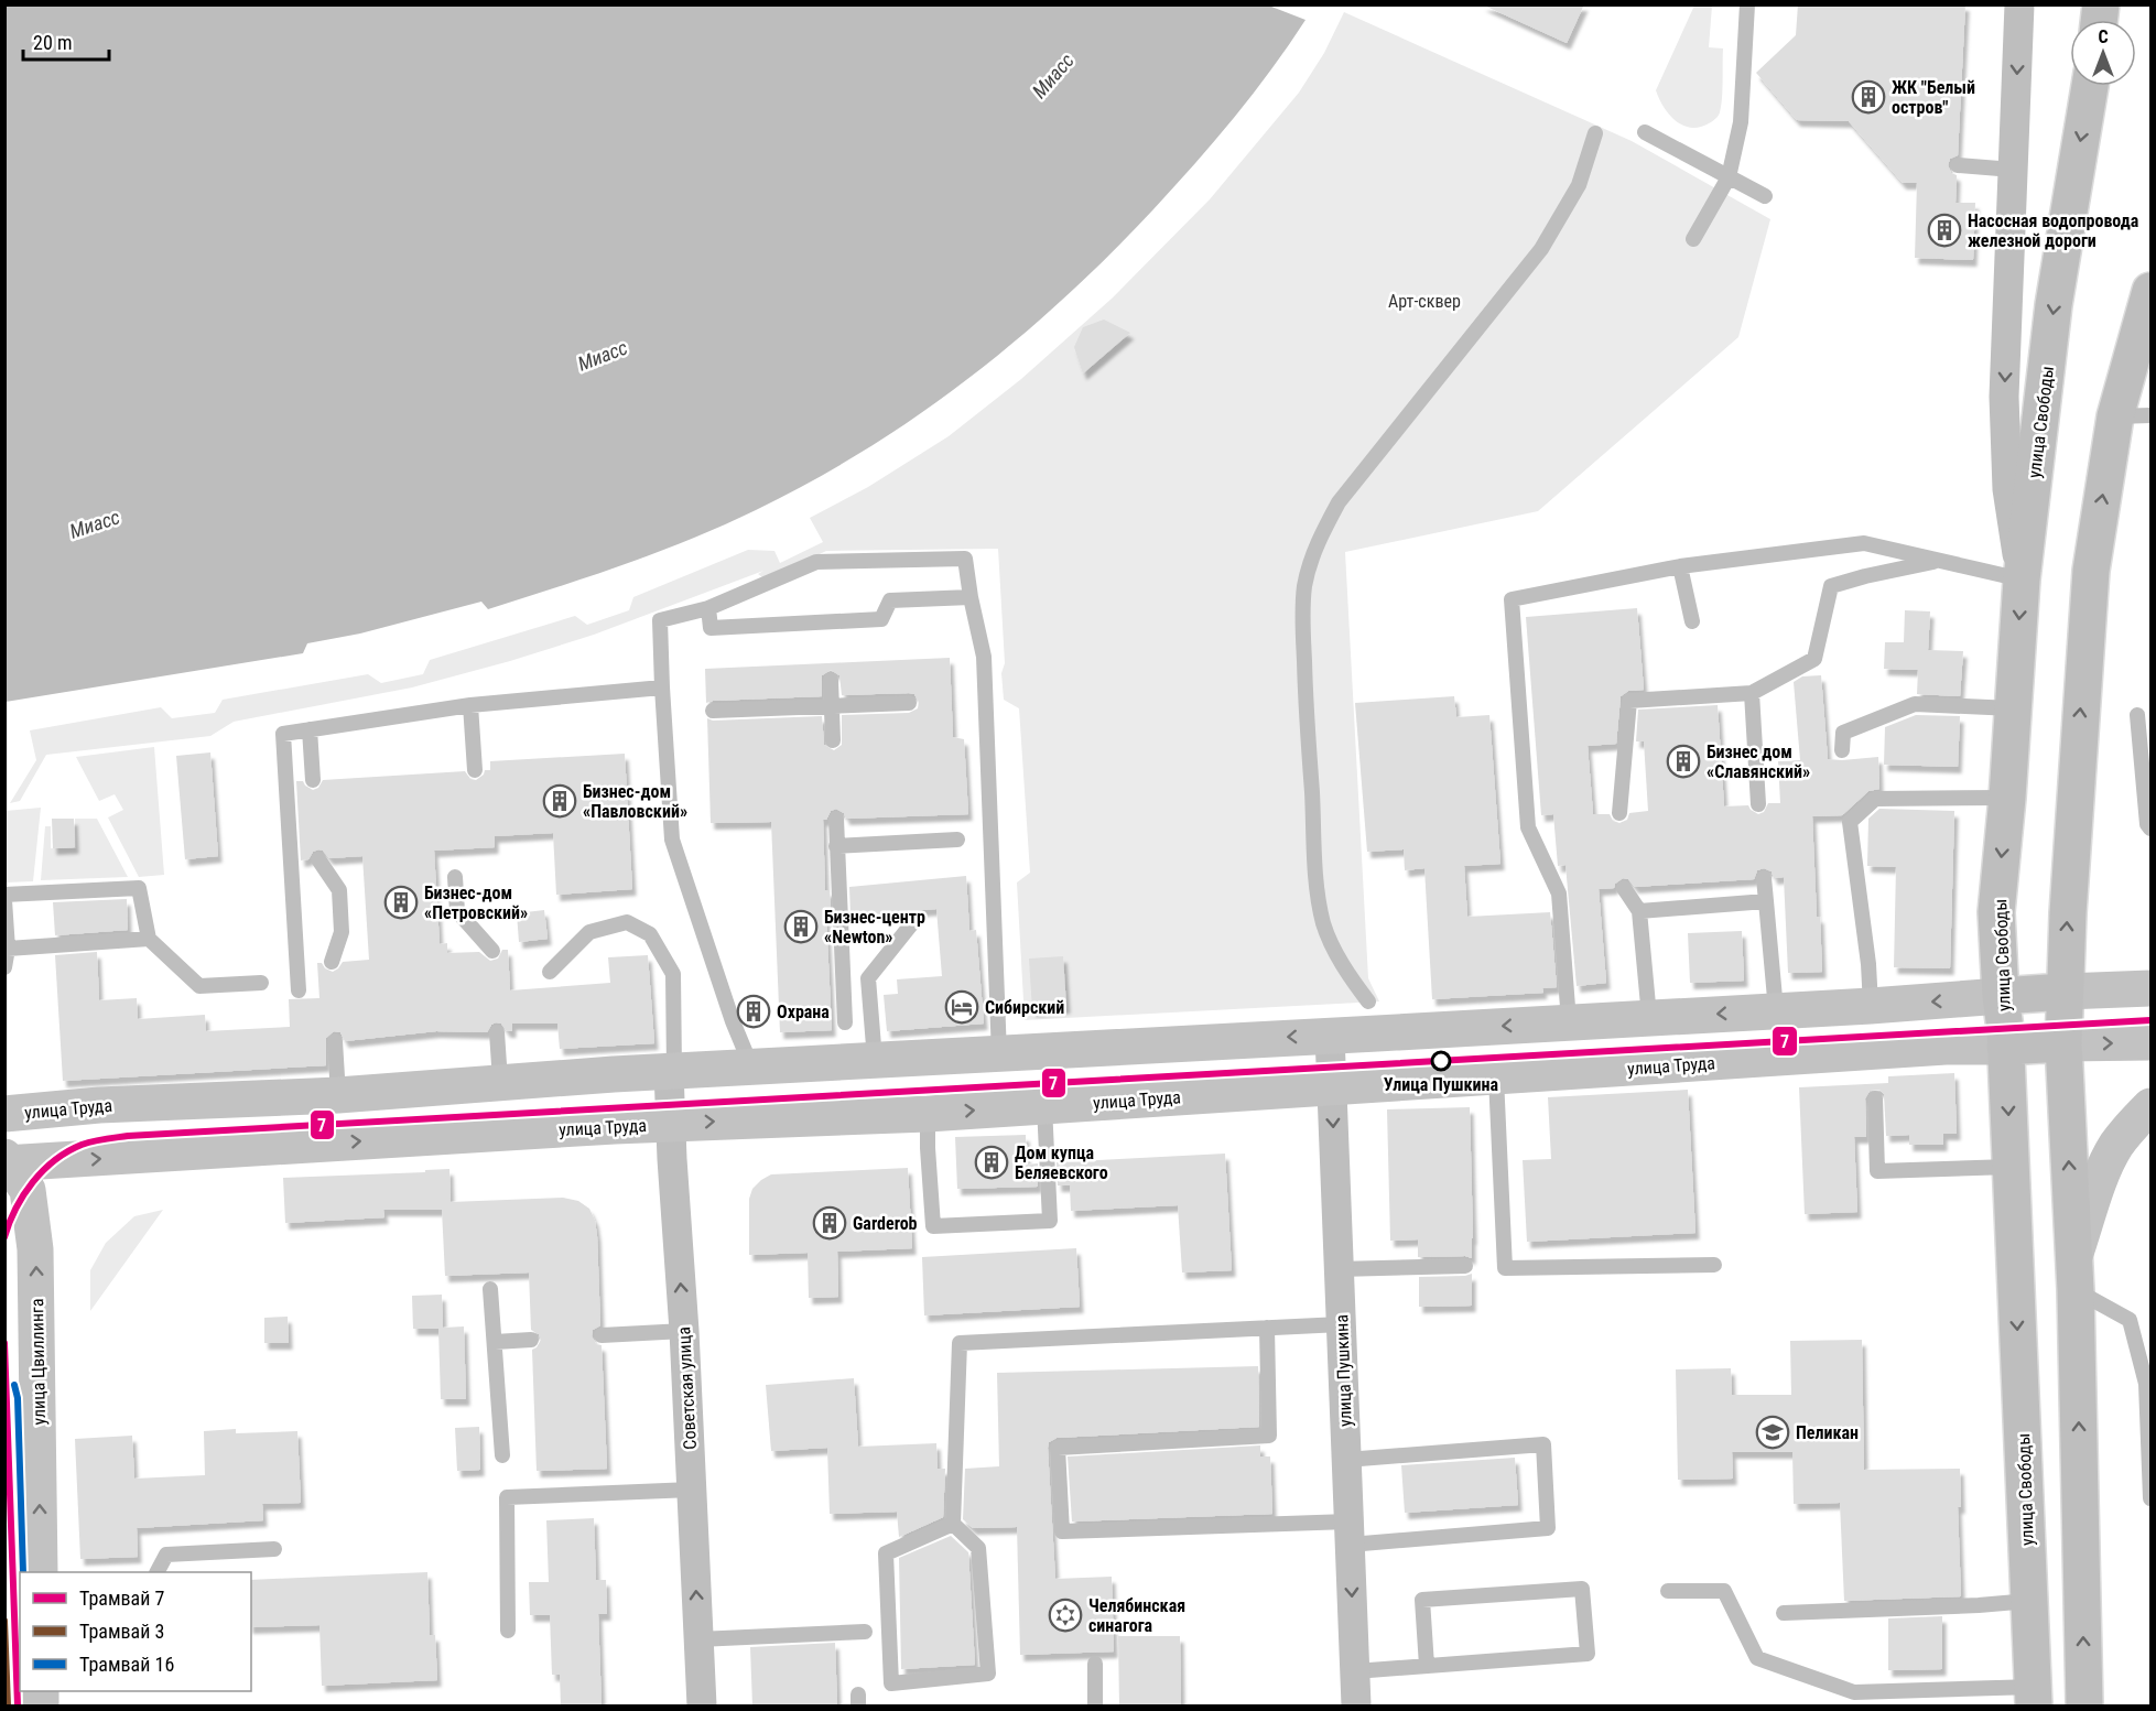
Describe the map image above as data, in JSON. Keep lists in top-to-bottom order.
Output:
{
  "streets": {
    "main road": ["улица Свободы", "улица Труда", "улица Цвиллинга"],
    "street": ["улица Пушкина", "Советская улица"]
  },
  "crossings": [
    ["улица Свободы", "улица Труда"],
    ["улица Труда", "улица Цвиллинга"],
    ["улица Труда", "улица Пушкина"],
    ["улица Труда", "Советская улица"]
  ],
  "one_way": ["улица Цвиллинга", "улица Пушкина", "Советская улица"],
  "water": ["Миасс"],
  "parks": ["Арт-сквер"],
  "places": {
    "building": [
      "ЖК \"Белый остров\"",
      "Насосная водопровода железной дороги",
      "Бизнес дом «Славянский»",
      "Бизнес-дом «Павловский»",
      "Бизнес-дом «Петровский»",
      "Бизнес-центр «Newton»",
      "Охрана",
      "Дом купца Беляевского",
      "Garderob"
    ],
    "hotel": ["Сибирский"],
    "other": ["Улица Пушкина"],
    "school or university": ["Пеликан"],
    "synagogue": ["Челябинская синагога"]
  },
  "lines": ["tram line 7", "tram line 16", "tram line 3"],
  "legend": ["Трамвай 7", "Трамвай 3", "Трамвай 16"],
  "scale_bar": "20 m",
  "north": "top"
}
